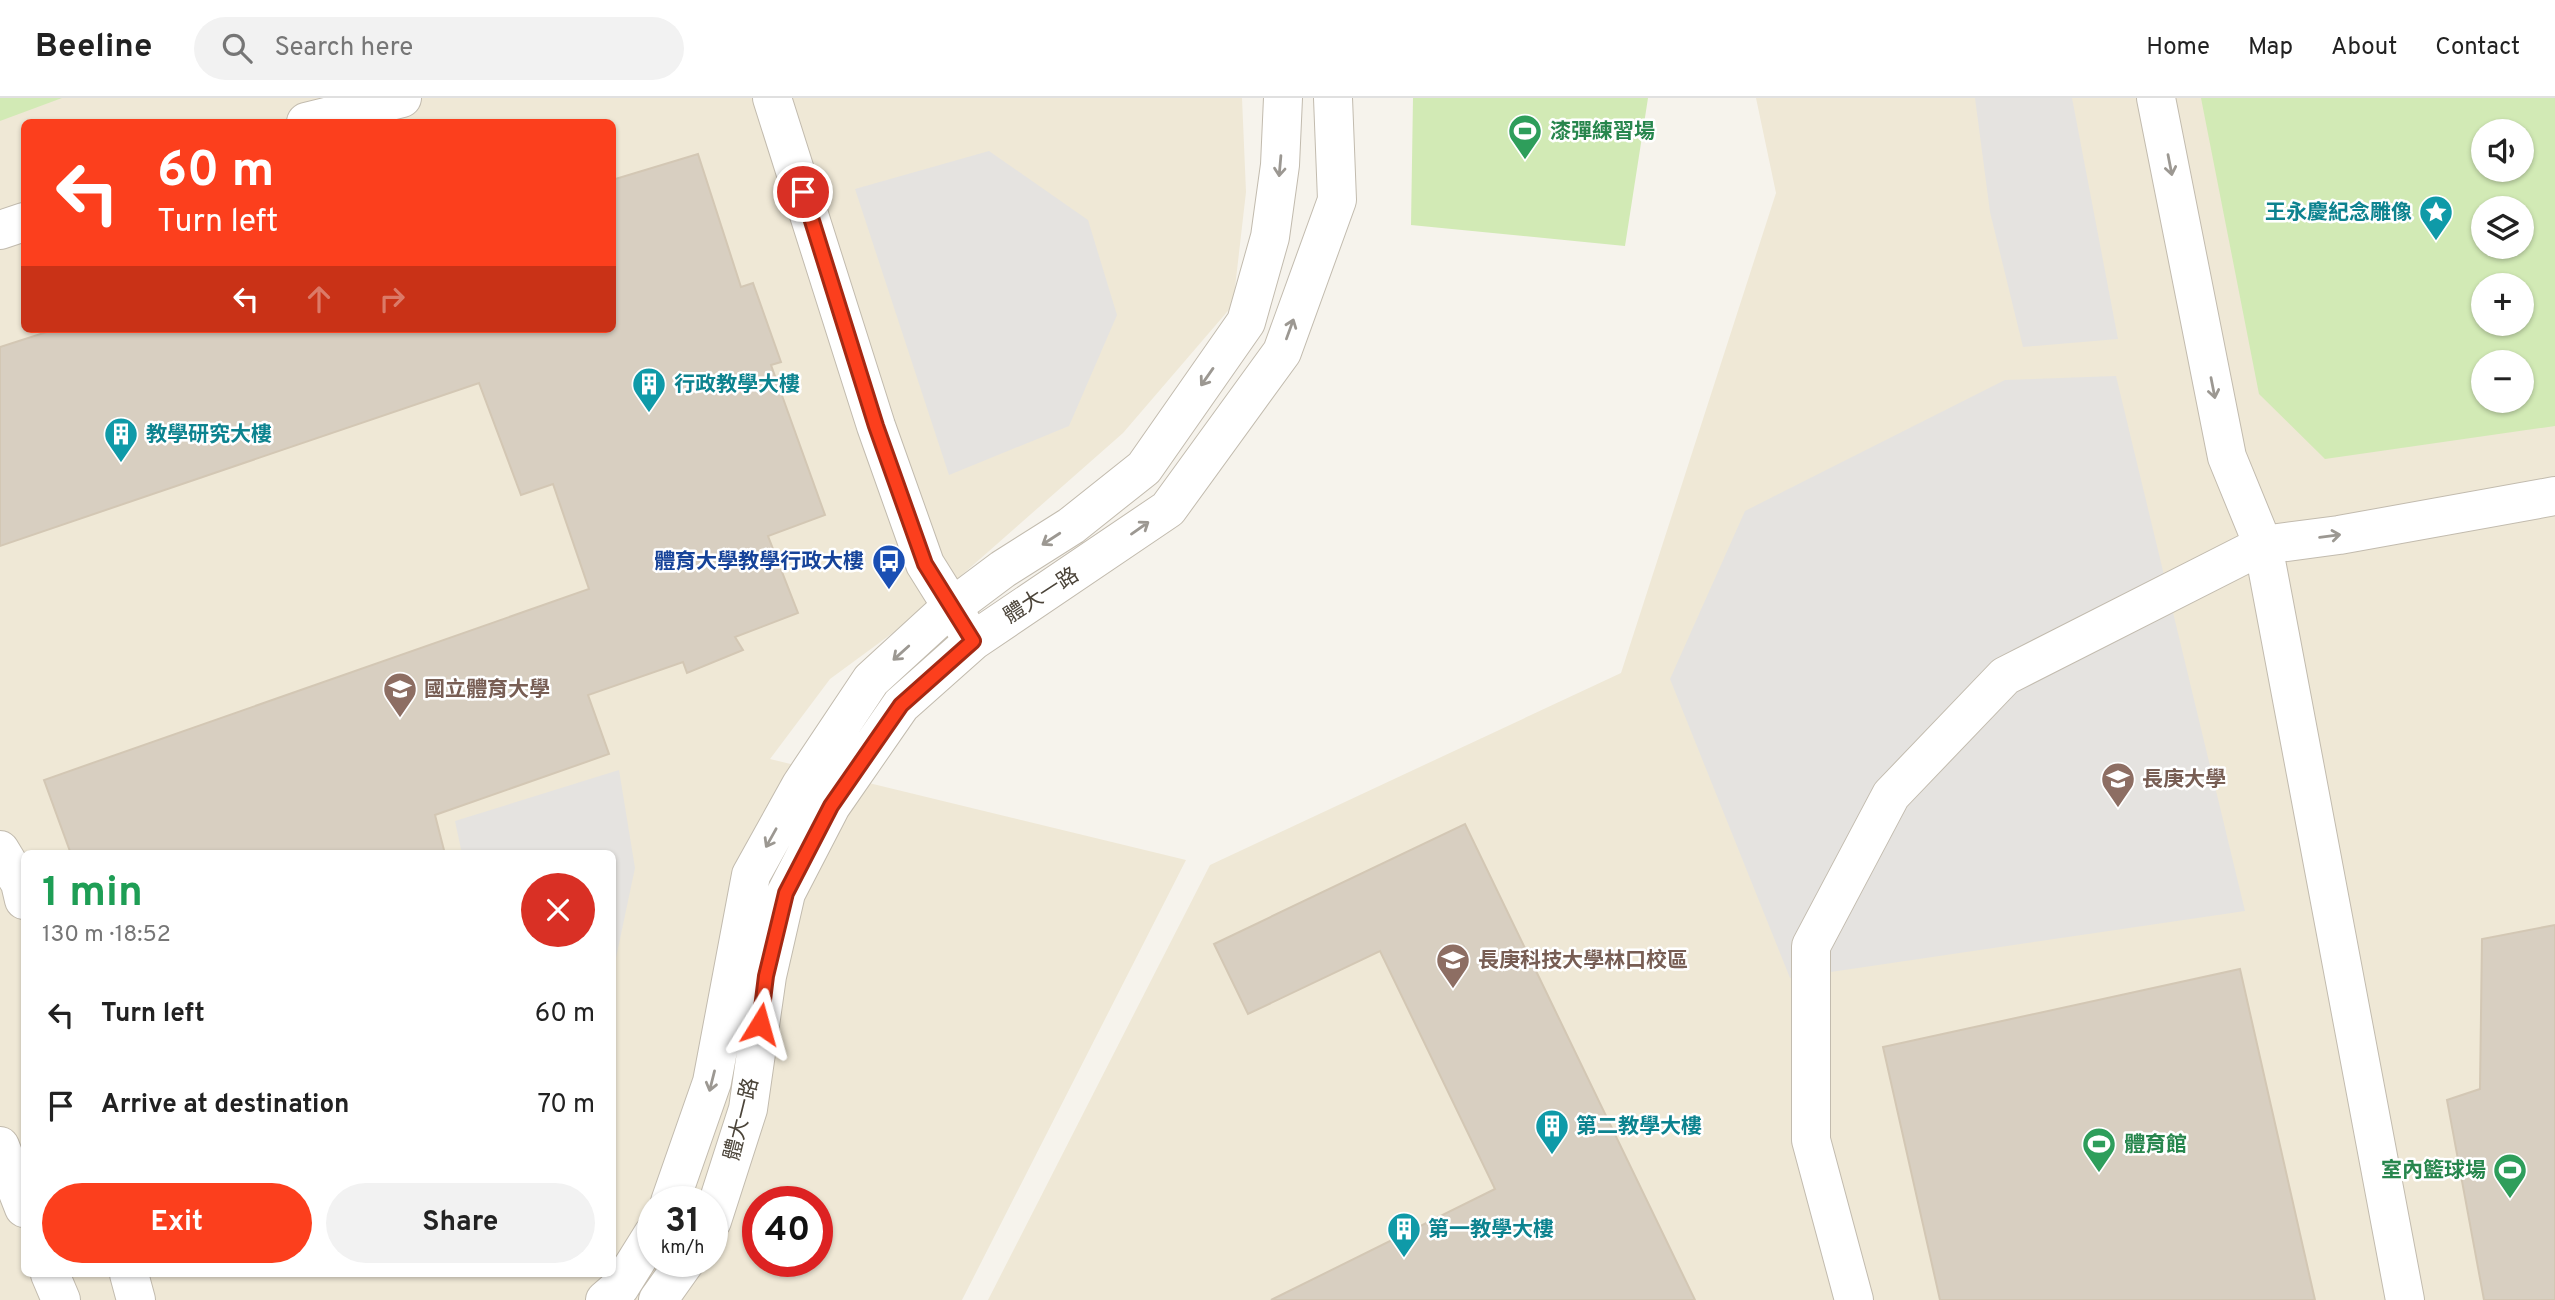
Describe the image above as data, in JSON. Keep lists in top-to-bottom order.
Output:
{
  "streets": {
    "street": ["體大一路"]
  },
  "places": {
    "sports": ["漆彈練習場", "體育館", "室內籃球場"],
    "place": ["王永慶紀念雕像"],
    "building": [
      "行政教學大樓",
      "教學研究大樓",
      "第二教學大樓",
      "第一教學大樓"
    ],
    "bus stop": ["體育大學教學行政大樓"],
    "school or university": ["國立體育大學", "長庚大學", "長庚科技大學林口校區"]
  },
  "page": {
    "header": "Beeline",
    "search": "Search here",
    "nav": [
      "Home",
      "Map",
      "About",
      "Contact"
    ],
    "map_buttons": ["+", "−"],
    "turn": ["60 m", "Turn left"],
    "heading": ["1 min", "130 m · 18:52"],
    "list": [
      {
        "name": "Turn left",
        "value": "60 m"
      },
      {
        "name": "Arrive at destination",
        "value": "70 m"
      }
    ],
    "buttons": ["Exit", "Share"],
    "speed": "31 km/h",
    "limit": "40"
  }
}
